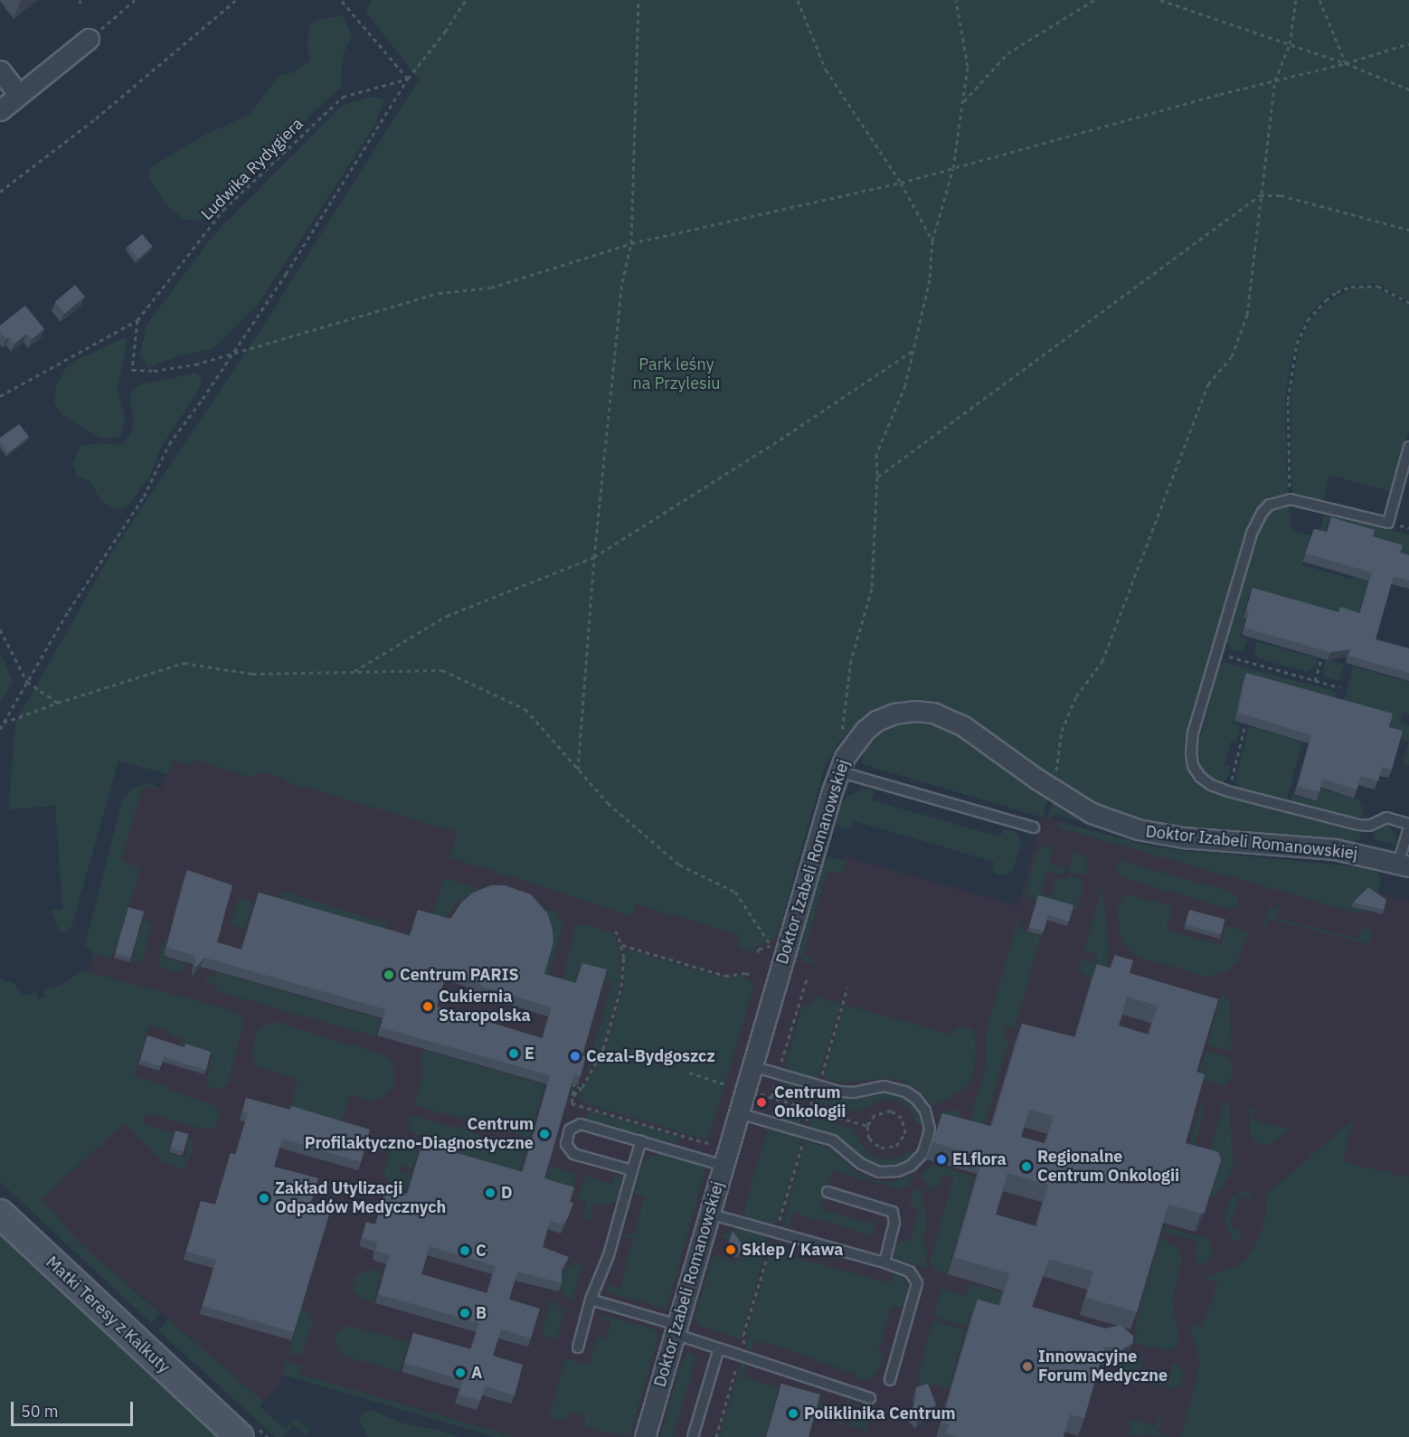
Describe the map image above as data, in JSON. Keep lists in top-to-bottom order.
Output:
{
  "streets": {
    "street": ["Doktor Izabeli Romanowskiej", "Matki Teresy z Kalkuty"],
    "path": ["Ludwika Rydygiera"]
  },
  "parks": ["Park leśny na Przylesiu"],
  "places": [
    "Centrum PARIS",
    "Cukiernia Staropolska",
    "E",
    "Cezal-Bydgoszcz",
    "Centrum Onkologii",
    "Centrum Profilaktyczno-Diagnostyczne",
    "ELflora",
    "Regionalne Centrum Onkologii",
    "D",
    "Zakład Utylizacji Odpadów Medycznych",
    "Sklep / Kawa",
    "C",
    "B",
    "Innowacyjne Forum Medyczne",
    "A",
    "Poliklinika Centrum"
  ],
  "scale_bar": "50 m"
}
